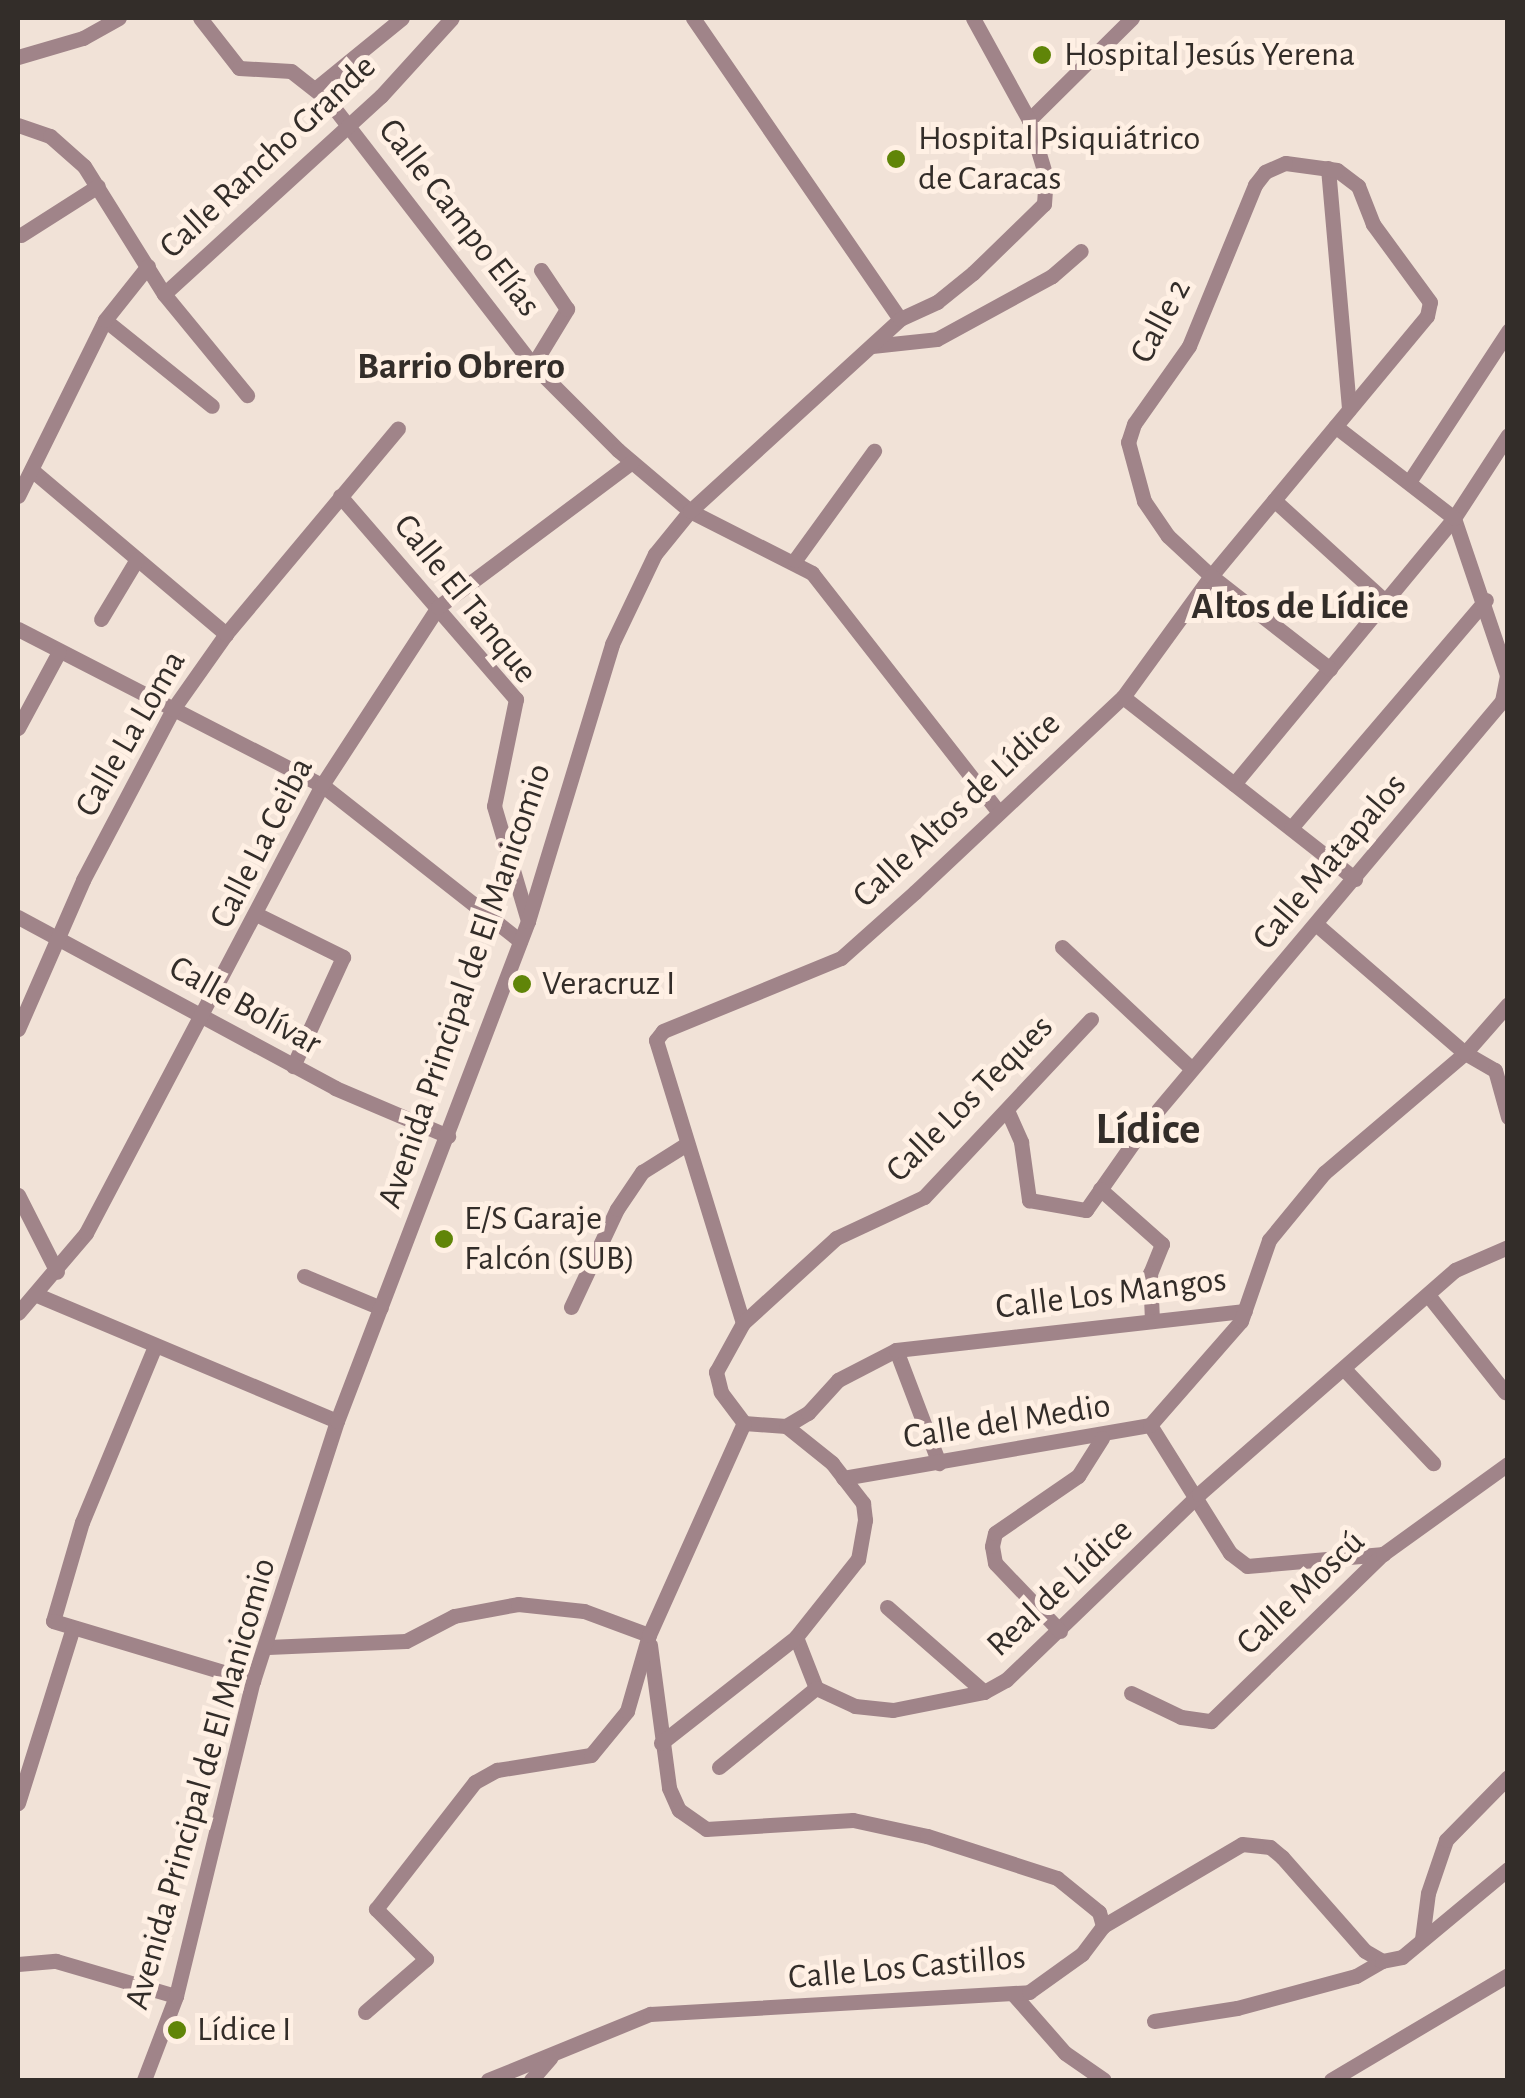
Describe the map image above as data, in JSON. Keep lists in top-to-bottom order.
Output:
{
  "streets": {
    "street": [
      "Calle Rancho Grande",
      "Calle Campo Elías",
      "Calle 2",
      "Calle El Tanque",
      "Calle La Loma",
      "Calle Altos de Lídice",
      "Calle La Ceiba",
      "Calle Matapalos",
      "Avenida Principal de El Manicomio",
      "Calle Bolívar",
      "Calle Los Teques",
      "Calle Los Mangos",
      "Calle del Medio",
      "Real de Lídice",
      "Calle Moscú",
      "Calle Los Castillos"
    ]
  },
  "crossings": [
    ["Calle Rancho Grande", "Calle Campo Elías"],
    ["Calle Campo Elías", "Calle Altos de Lídice"],
    ["Calle Campo Elías", "Calle La Ceiba"],
    ["Calle Campo Elías", "Avenida Principal de El Manicomio"],
    ["Calle 2", "Calle Altos de Lídice"],
    ["Calle El Tanque", "Calle La Loma"],
    ["Calle El Tanque", "Calle La Ceiba"],
    ["Calle El Tanque", "Avenida Principal de El Manicomio"],
    ["Calle La Loma", "Calle Bolívar"],
    ["Calle Altos de Lídice", "Calle Los Teques"],
    ["Calle La Ceiba", "Calle Bolívar"],
    ["Calle Matapalos", "Calle Los Teques"],
    ["Avenida Principal de El Manicomio", "Calle Bolívar"],
    ["Calle Los Mangos", "Calle del Medio"]
  ],
  "districts": ["Barrio Obrero", "Altos de Lídice", "Lídice"],
  "places": [
    "Hospital Jesús Yerena",
    "Hospital Psiquiátrico de Caracas",
    "Veracruz I",
    "E/S Garaje Falcón (SUB)",
    "Lídice I"
  ]
}
